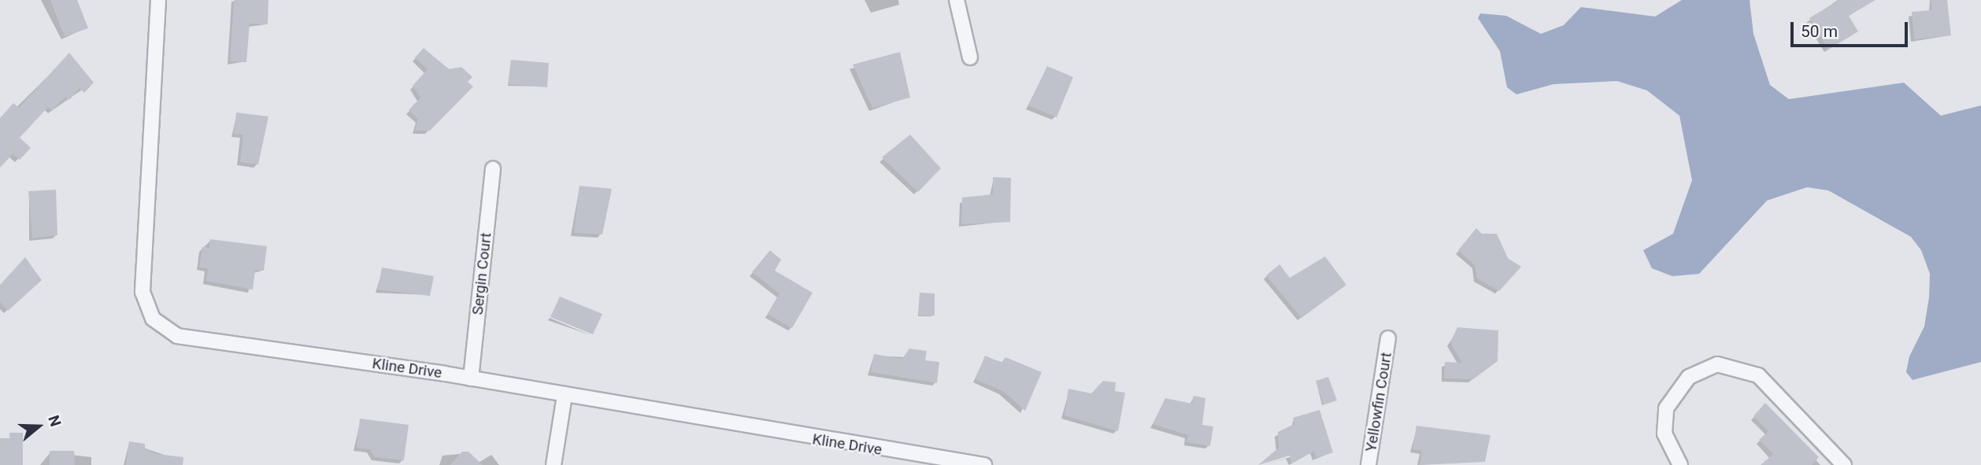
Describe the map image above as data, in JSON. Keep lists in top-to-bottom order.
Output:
{
  "streets": {
    "street": ["Sergin Court", "Kline Drive", "Yellowfin Court"]
  },
  "crossings": [
    ["Sergin Court", "Kline Drive"]
  ],
  "scale_bar": "50 m",
  "north": "right"
}
